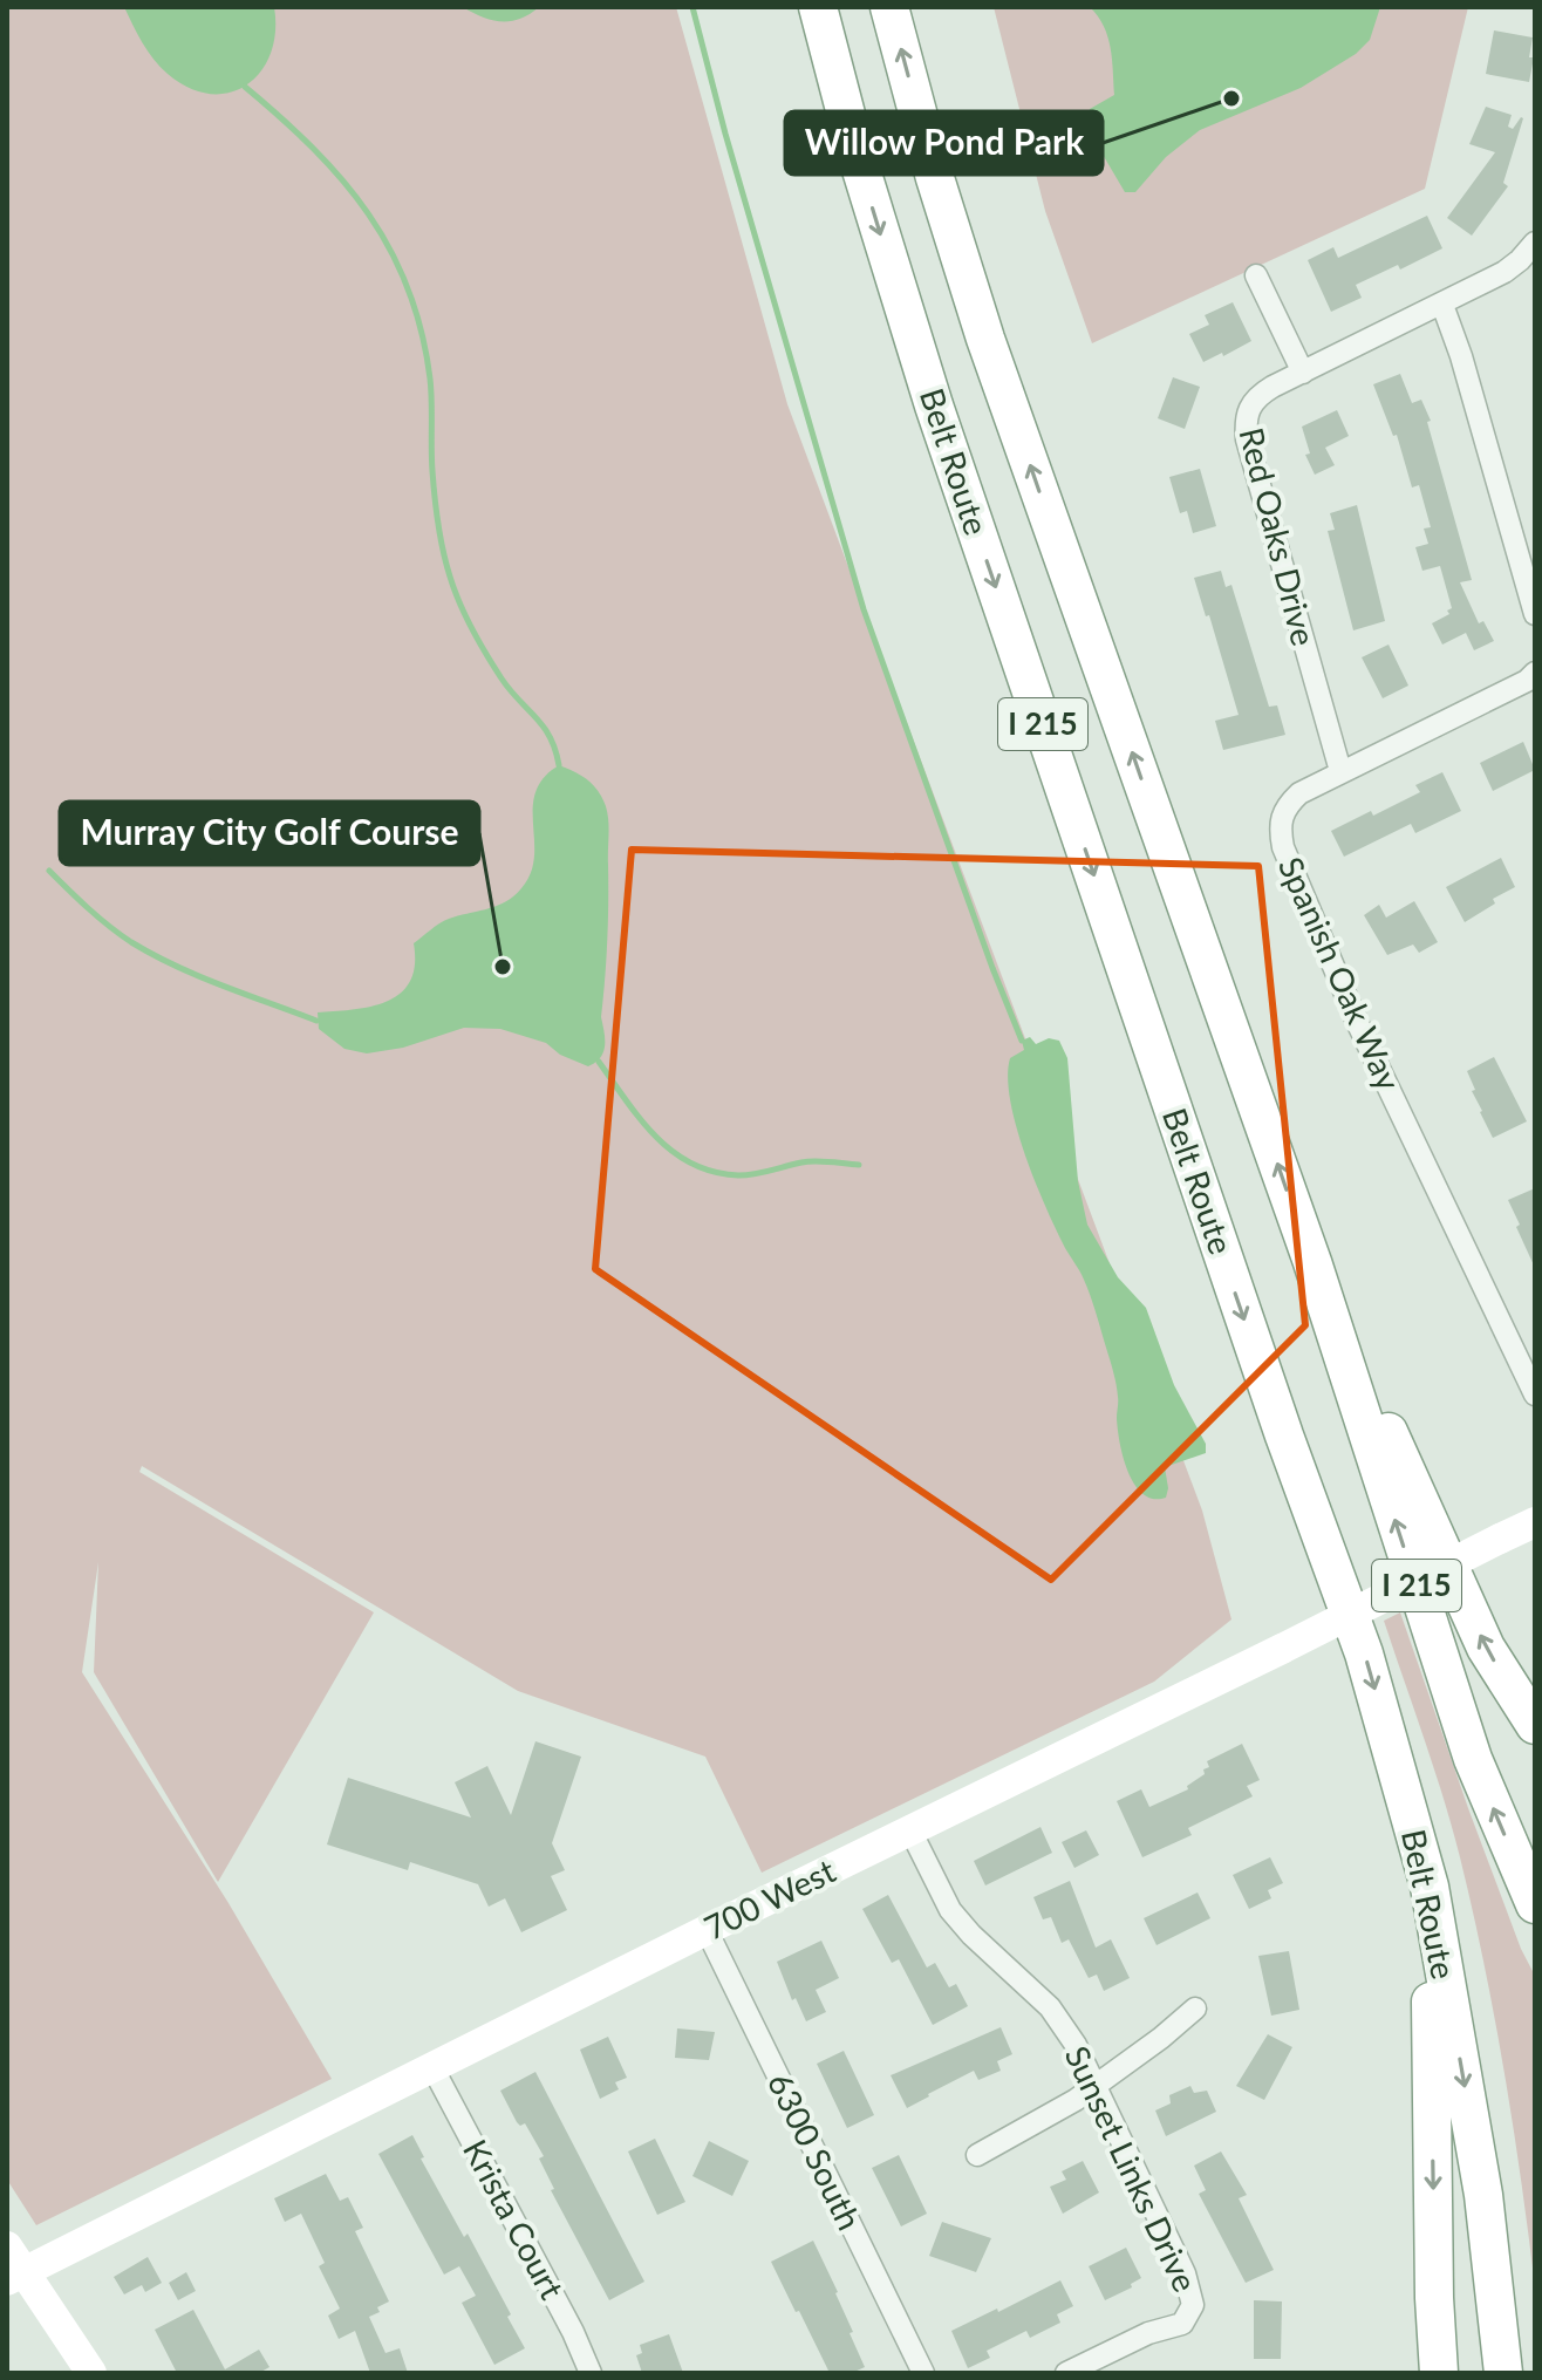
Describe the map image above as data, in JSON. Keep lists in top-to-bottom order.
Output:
{
  "streets": {
    "highway": ["Belt Route", "I 215"],
    "main road": ["700 West"],
    "street": [
      "Red Oaks Drive",
      "Spanish Oak Way",
      "6300 South",
      "Sunset Links Drive",
      "Krista Court"
    ]
  },
  "crossings": [
    ["Red Oaks Drive", "Spanish Oak Way"],
    ["700 West", "6300 South"],
    ["700 West", "Sunset Links Drive"],
    ["700 West", "Krista Court"]
  ],
  "places": ["Willow Pond Park", "Murray City Golf Course"]
}
